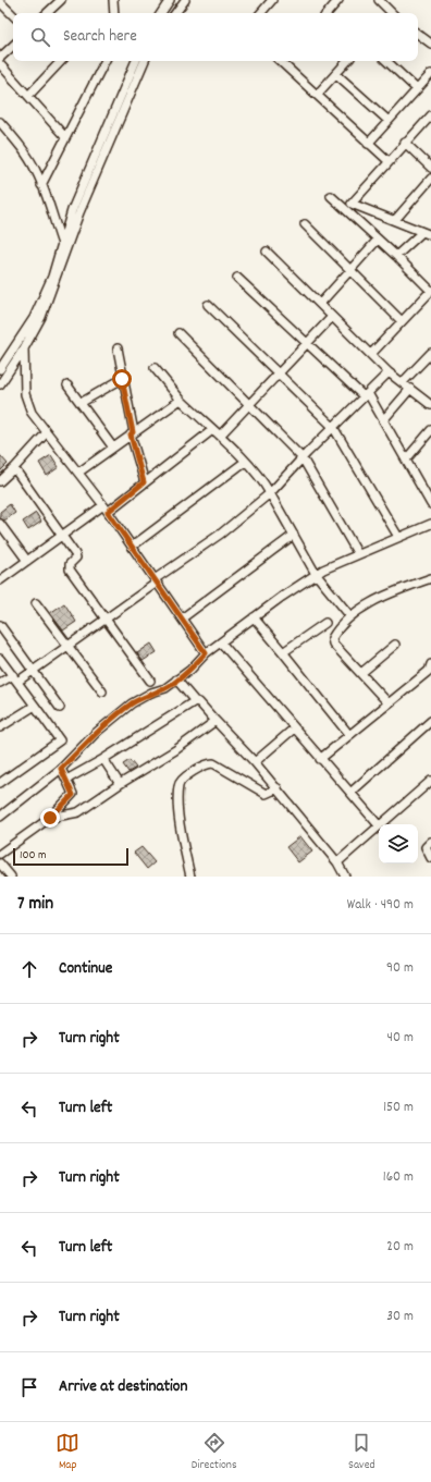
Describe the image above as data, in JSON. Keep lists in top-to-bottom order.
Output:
{
  "scale_bar": "100 m",
  "page": {
    "search": "Search here",
    "scale": "100 m",
    "heading": ["7 min", "Walk · 490 m"],
    "list": [
      ["Continue", "90 m"],
      ["Turn right", "40 m"],
      ["Turn left", "150 m"],
      ["Turn right", "160 m"],
      ["Turn left", "20 m"],
      ["Turn right", "30 m"],
      "Arrive at destination"
    ],
    "nav": ["Map", "Directions", "Saved"]
  }
}
